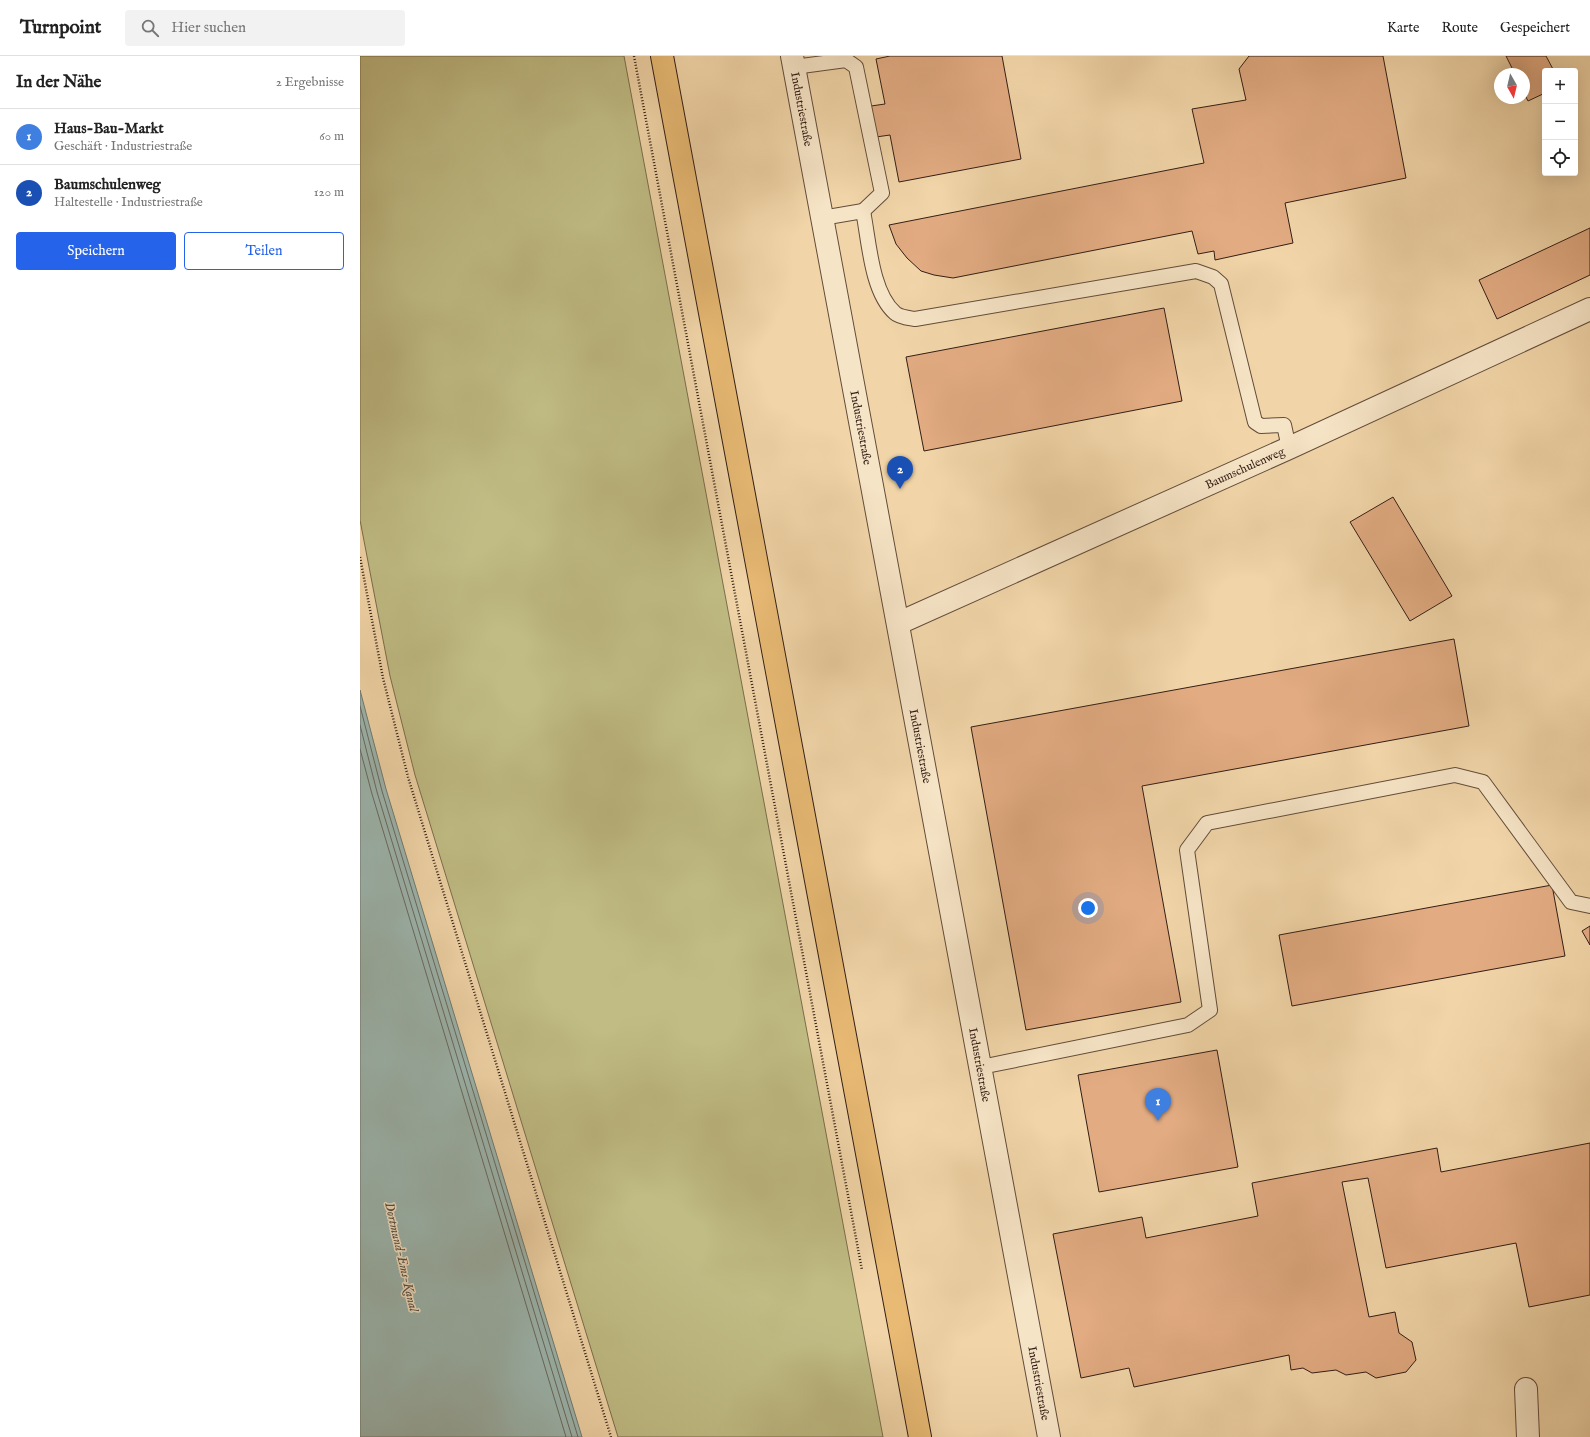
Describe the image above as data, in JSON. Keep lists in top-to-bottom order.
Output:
{
  "streets": {
    "street": ["Industriestraße", "Baumschulenweg"]
  },
  "crossings": [
    ["Industriestraße", "Baumschulenweg"]
  ],
  "water": ["Dortmund-Ems-Kanal"],
  "north": "bottom",
  "page": {
    "header": "Turnpoint",
    "search": "Hier suchen",
    "nav": ["Karte", "Route", "Gespeichert"],
    "heading": ["In der Nähe", "2 Ergebnisse"],
    "map_buttons": ["+", "−"],
    "list": [
      {
        "mark": "1",
        "name": "Haus-Bau-Markt",
        "note": "Geschäft · Industriestraße",
        "value": "60 m"
      },
      {
        "mark": "2",
        "name": "Baumschulenweg",
        "note": "Haltestelle · Industriestraße",
        "value": "120 m"
      }
    ],
    "buttons": ["Speichern", "Teilen"],
    "pins": ["2", "1"]
  }
}
